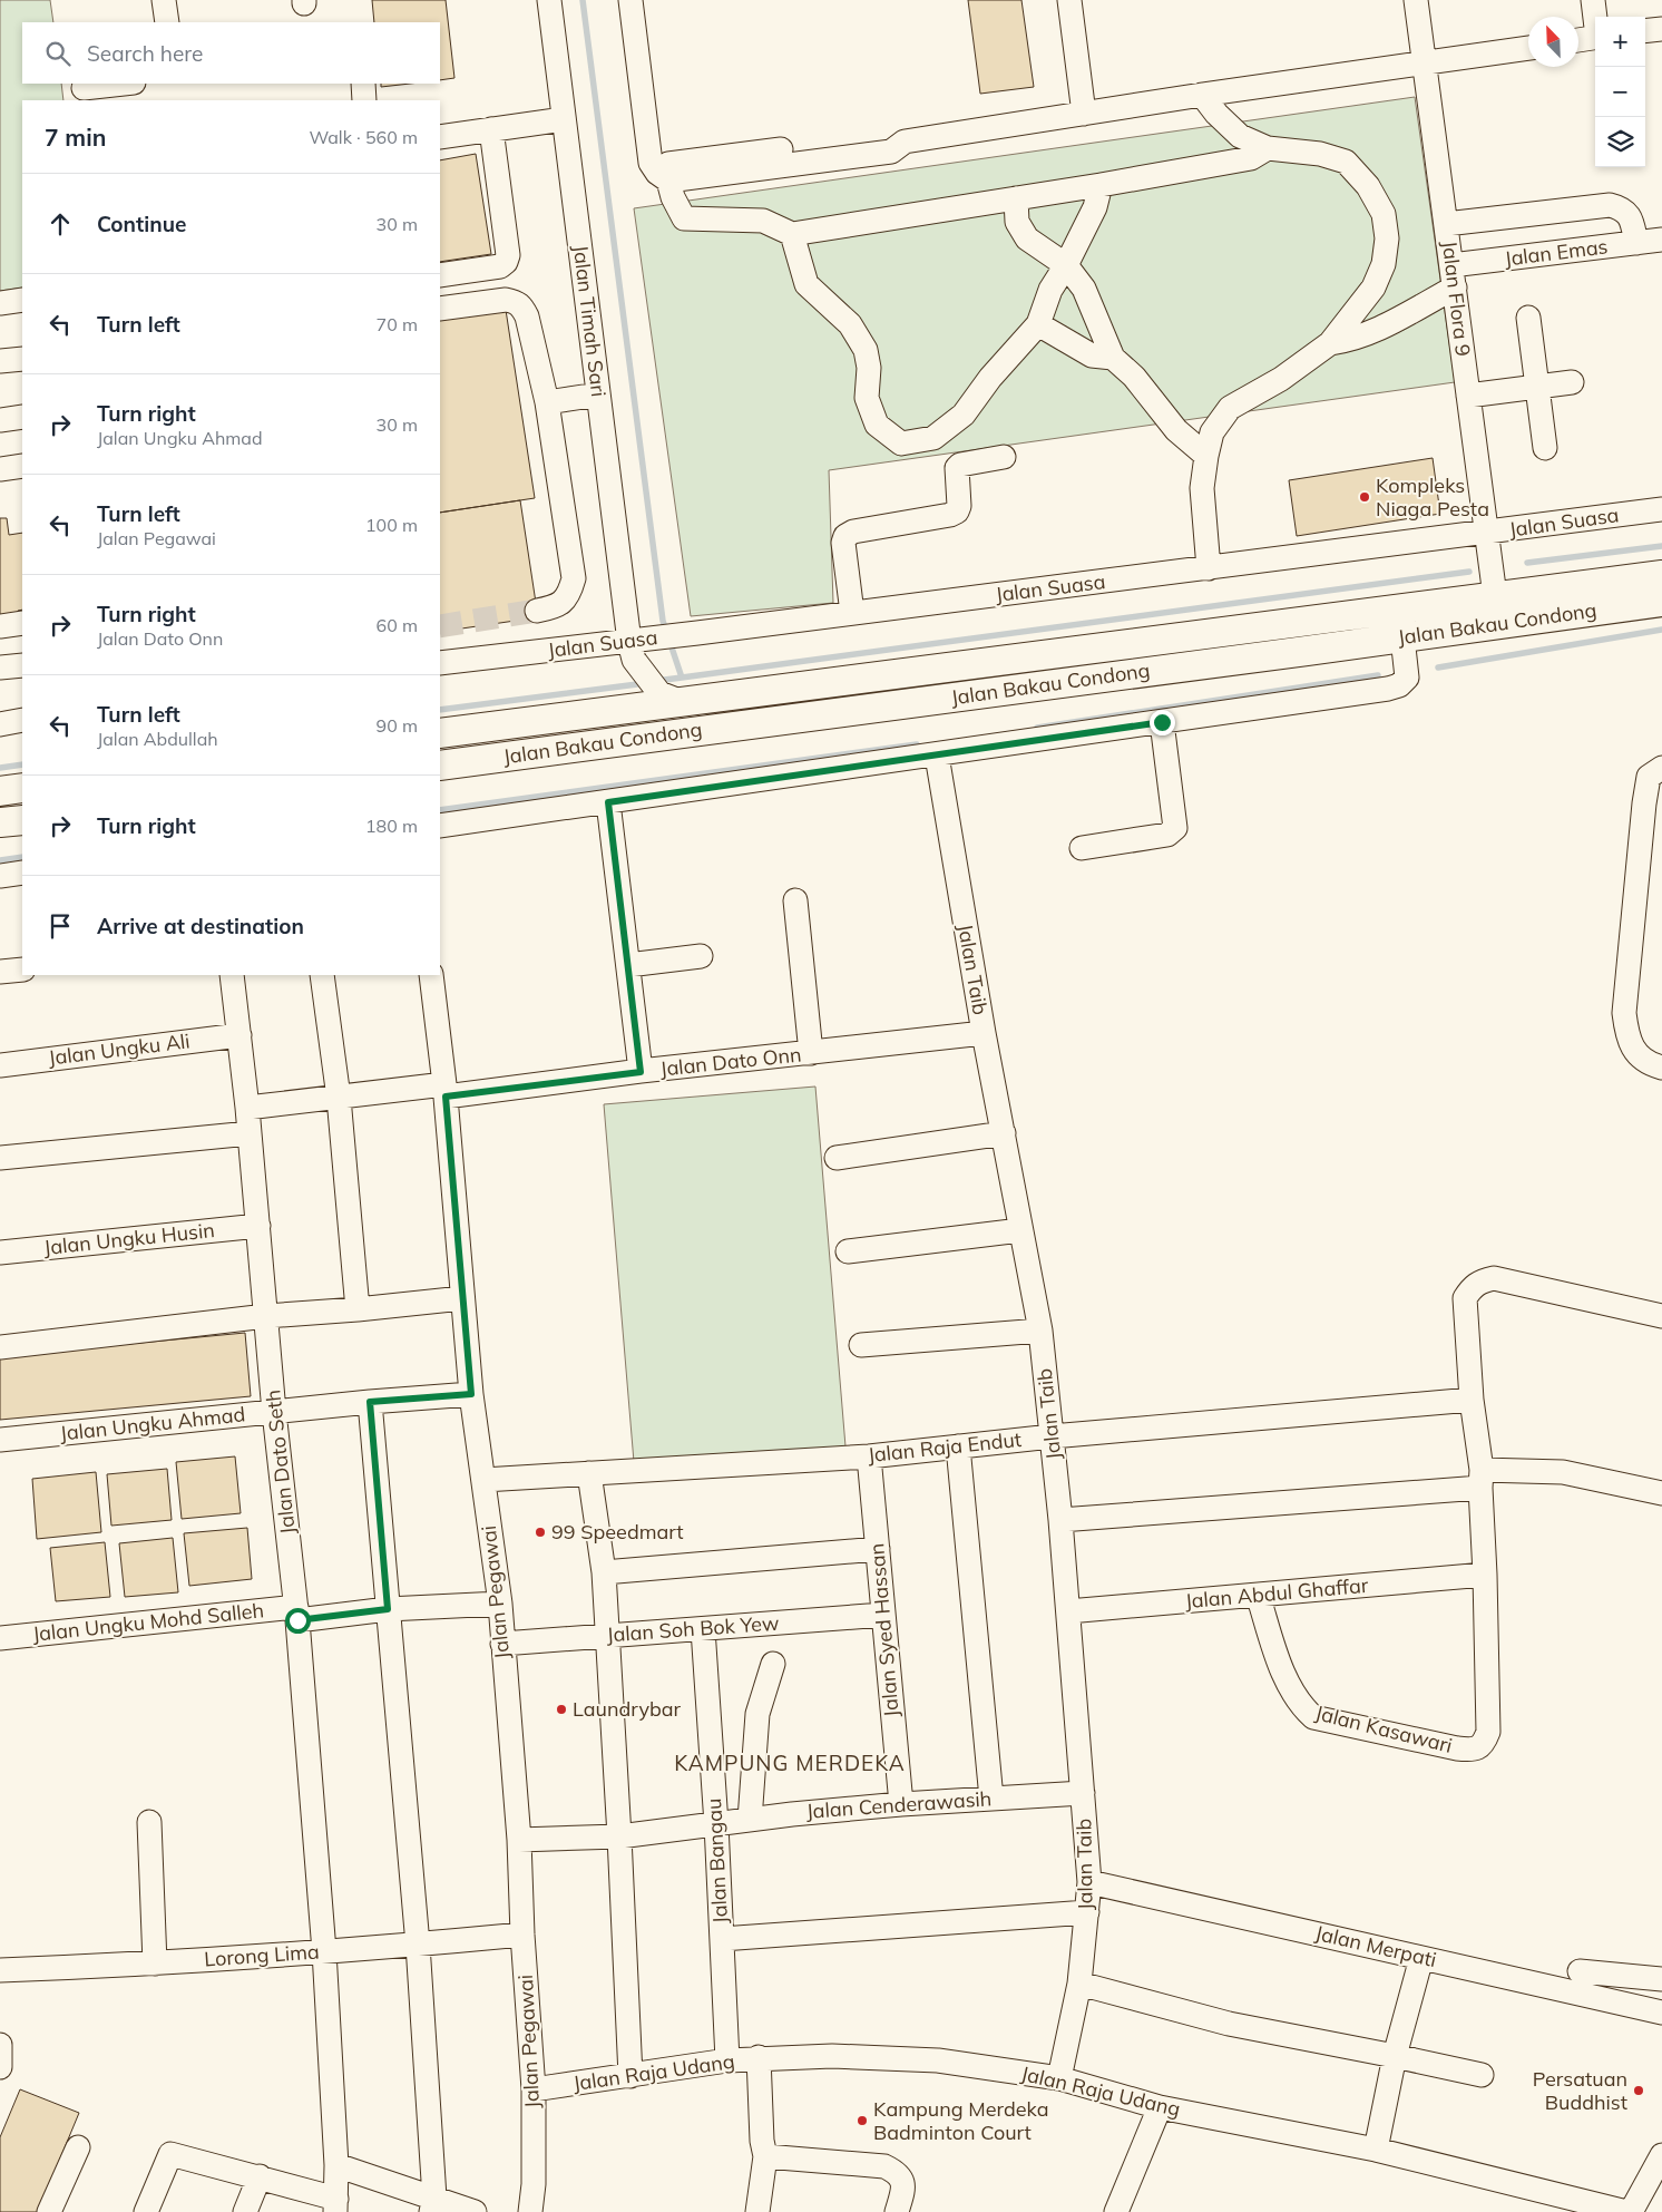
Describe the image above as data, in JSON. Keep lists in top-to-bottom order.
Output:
{
  "streets": {
    "main road": ["Jalan Bakau Condong"],
    "street": [
      "Jalan Emas",
      "Jalan Flora 9",
      "Jalan Timah Sari",
      "Jalan Suasa",
      "Jalan Taib",
      "Jalan Ungku Ali",
      "Jalan Dato Onn",
      "Jalan Ungku Husin",
      "Jalan Ungku Ahmad",
      "Jalan Raja Endut",
      "Jalan Dato Seth",
      "Jalan Pegawai",
      "Jalan Abdul Ghaffar",
      "Jalan Ungku Mohd Salleh",
      "Jalan Soh Bok Yew",
      "Jalan Syed Hassan",
      "Jalan Kasawari",
      "Jalan Cenderawasih",
      "Jalan Bangau",
      "Jalan Merpati",
      "Lorong Lima",
      "Jalan Raja Udang"
    ]
  },
  "crossings": [
    ["Jalan Emas", "Jalan Flora 9"],
    ["Jalan Flora 9", "Jalan Suasa"],
    ["Jalan Flora 9", "Jalan Bakau Condong"],
    ["Jalan Timah Sari", "Jalan Suasa"],
    ["Jalan Taib", "Jalan Dato Onn"],
    ["Jalan Taib", "Jalan Raja Endut"],
    ["Jalan Taib", "Jalan Abdul Ghaffar"],
    ["Jalan Taib", "Jalan Cenderawasih"],
    ["Jalan Taib", "Jalan Merpati"],
    ["Jalan Taib", "Jalan Raja Udang"],
    ["Jalan Ungku Ali", "Jalan Dato Seth"],
    ["Jalan Dato Onn", "Jalan Dato Seth"],
    ["Jalan Dato Onn", "Jalan Pegawai"],
    ["Jalan Ungku Husin", "Jalan Dato Seth"],
    ["Jalan Ungku Ahmad", "Jalan Dato Seth"],
    ["Jalan Ungku Ahmad", "Jalan Pegawai"],
    ["Jalan Raja Endut", "Jalan Pegawai"],
    ["Jalan Raja Endut", "Jalan Syed Hassan"],
    ["Jalan Dato Seth", "Jalan Ungku Mohd Salleh"],
    ["Jalan Dato Seth", "Lorong Lima"],
    ["Jalan Pegawai", "Jalan Ungku Mohd Salleh"],
    ["Jalan Pegawai", "Jalan Soh Bok Yew"],
    ["Jalan Pegawai", "Jalan Cenderawasih"],
    ["Jalan Pegawai", "Lorong Lima"],
    ["Jalan Pegawai", "Jalan Raja Udang"],
    ["Jalan Abdul Ghaffar", "Jalan Kasawari"],
    ["Jalan Soh Bok Yew", "Jalan Syed Hassan"],
    ["Jalan Soh Bok Yew", "Jalan Bangau"],
    ["Jalan Syed Hassan", "Jalan Cenderawasih"],
    ["Jalan Cenderawasih", "Jalan Bangau"],
    ["Jalan Bangau", "Jalan Raja Udang"]
  ],
  "districts": ["KAMPUNG MERDEKA"],
  "places": [
    "Kompleks Niaga Pesta",
    "99 Speedmart",
    "Laundrybar",
    "Persatuan Buddhist",
    "Kampung Merdeka Badminton Court"
  ],
  "north": "top left",
  "page": {
    "map_buttons": ["+", "−"],
    "search": "Search here",
    "heading": ["7 min", "Walk · 560 m"],
    "list": [
      ["Continue", "30 m"],
      ["Turn left", "70 m"],
      ["Turn right", "Jalan Ungku Ahmad", "30 m"],
      ["Turn left", "Jalan Pegawai", "100 m"],
      ["Turn right", "Jalan Dato Onn", "60 m"],
      ["Turn left", "Jalan Abdullah", "90 m"],
      ["Turn right", "180 m"],
      "Arrive at destination"
    ]
  }
}
